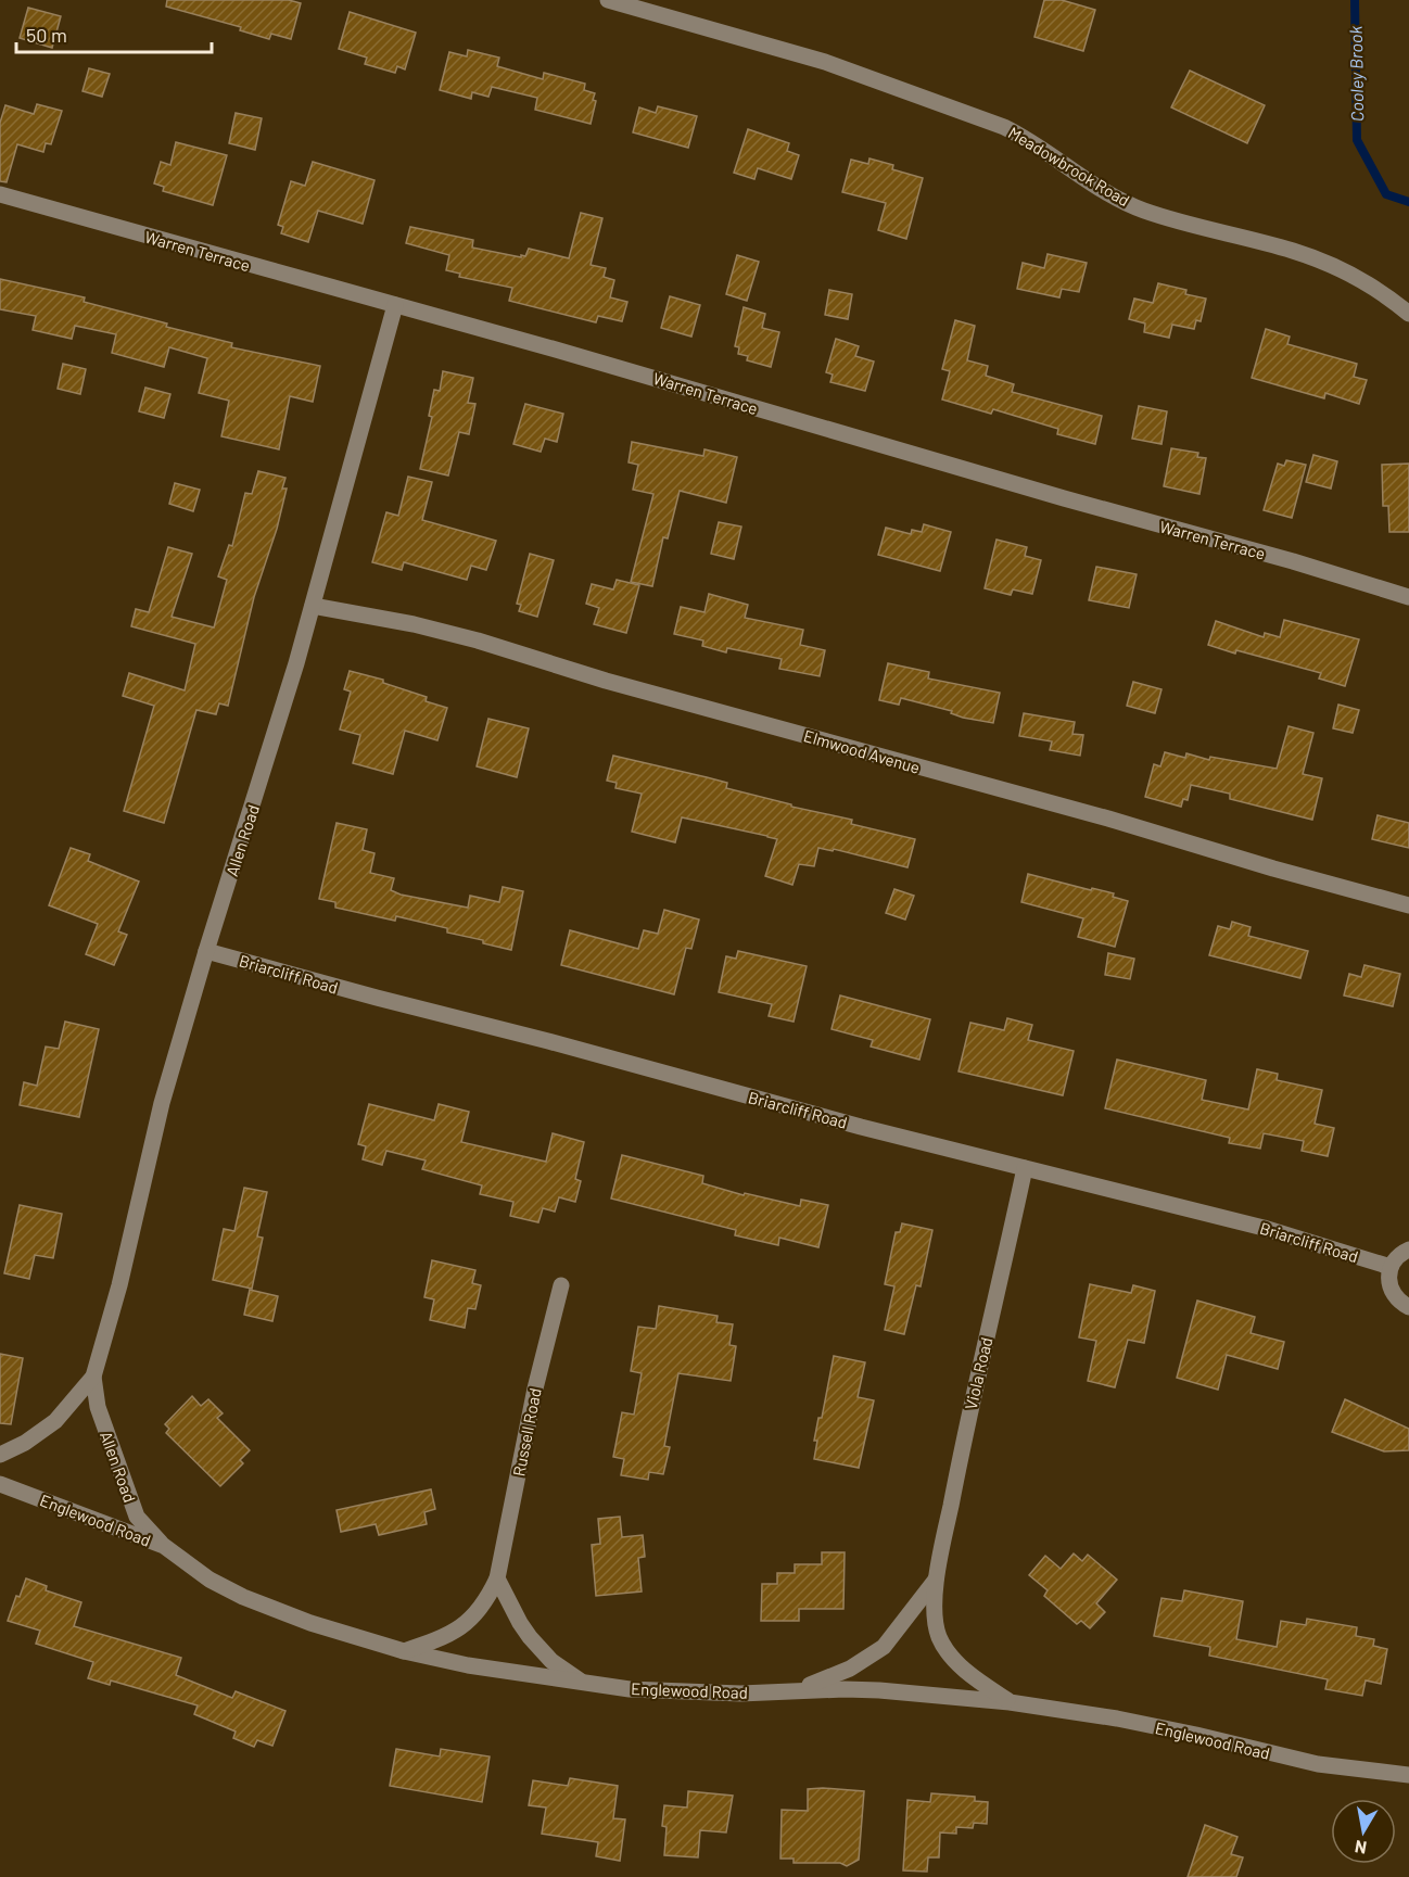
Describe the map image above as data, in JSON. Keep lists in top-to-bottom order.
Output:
{
  "streets": {
    "street": [
      "Meadowbrook Road",
      "Warren Terrace",
      "Elmwood Avenue",
      "Allen Road",
      "Briarcliff Road",
      "Viola Road",
      "Russell Road",
      "Englewood Road"
    ]
  },
  "crossings": [
    ["Warren Terrace", "Allen Road"],
    ["Elmwood Avenue", "Allen Road"],
    ["Allen Road", "Briarcliff Road"],
    ["Allen Road", "Englewood Road"],
    ["Briarcliff Road", "Viola Road"],
    ["Viola Road", "Englewood Road"],
    ["Russell Road", "Englewood Road"]
  ],
  "water": ["Cooley Brook"],
  "scale_bar": "50 m",
  "north": "bottom"
}
